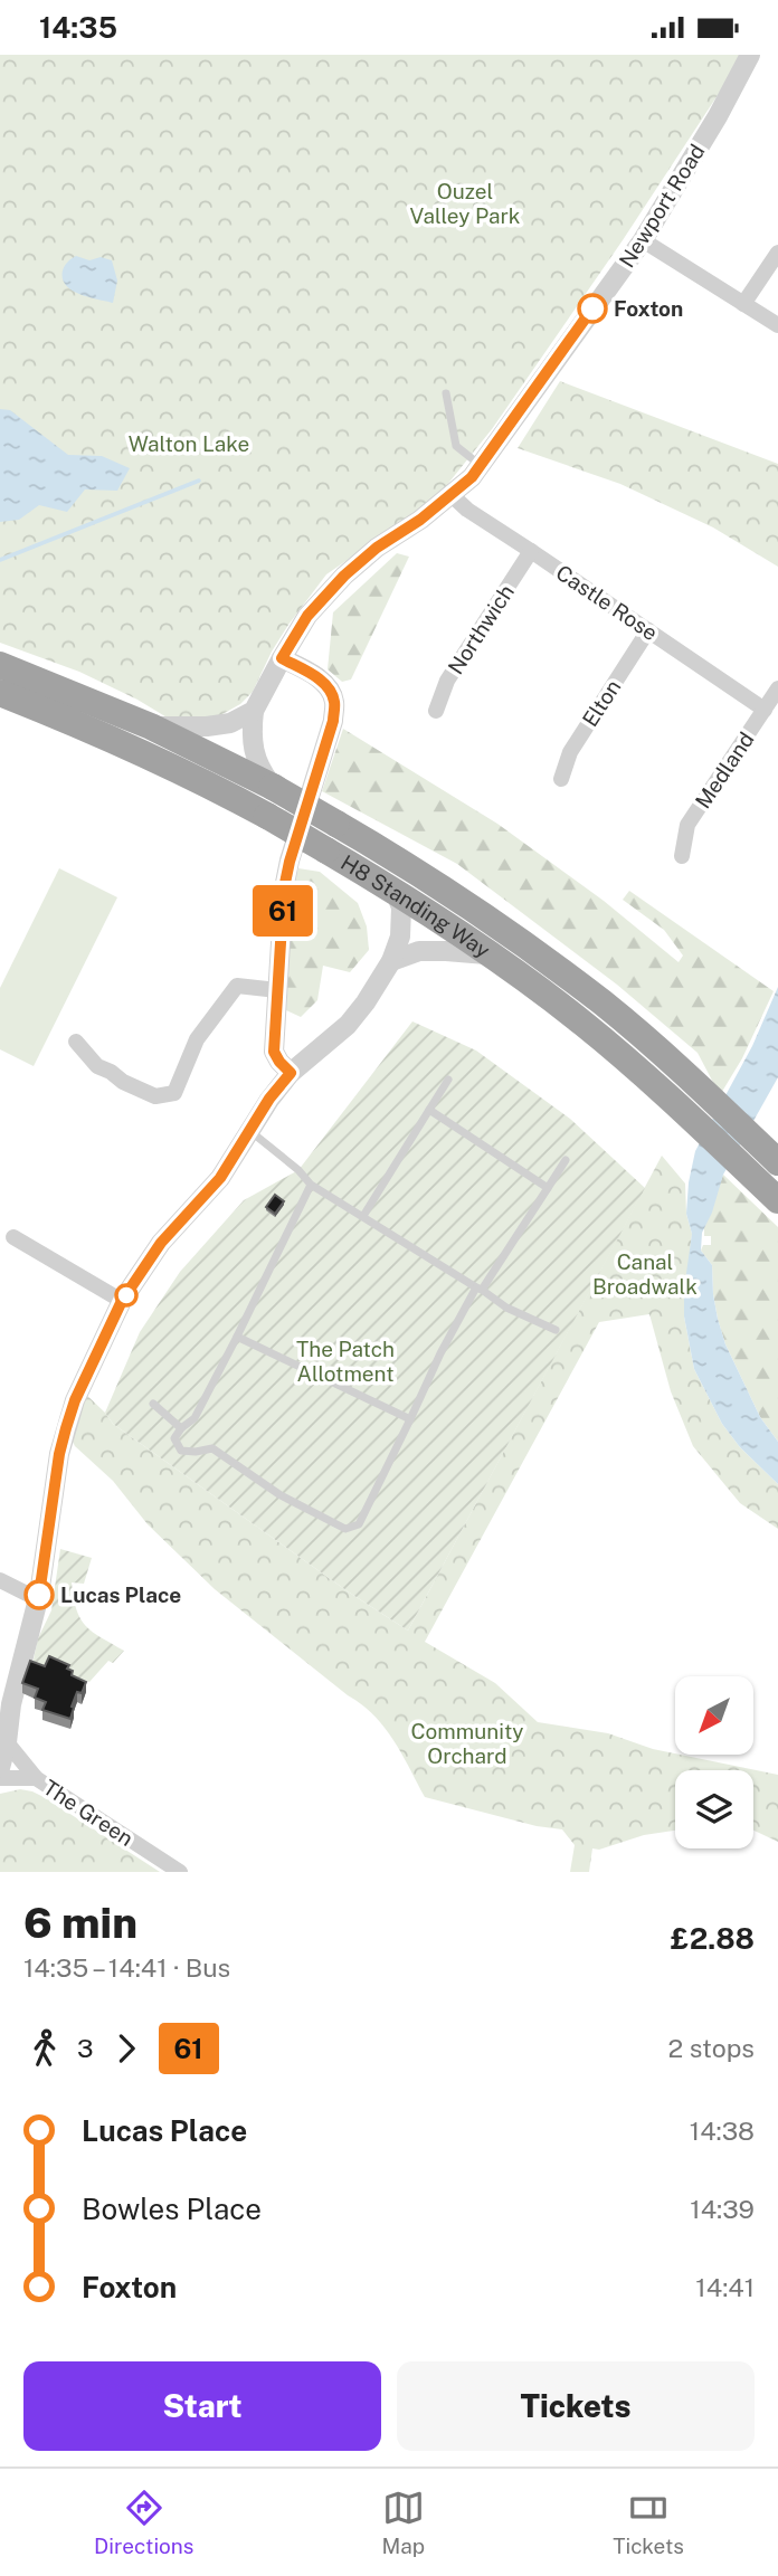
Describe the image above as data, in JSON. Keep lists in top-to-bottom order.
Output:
{
  "streets": {
    "highway": ["H8 Standing Way"],
    "street": [
      "Newport Road",
      "Castle Rose",
      "Northwich",
      "Elton",
      "Medland",
      "The Green"
    ]
  },
  "crossings": [
    ["Newport Road", "Castle Rose"],
    ["Castle Rose", "Northwich"],
    ["Castle Rose", "Elton"],
    ["Castle Rose", "Medland"]
  ],
  "parks": [
    "Ouzel Valley Park",
    "Walton Lake",
    "Canal Broadwalk",
    "The Patch Allotment",
    "Community Orchard"
  ],
  "places": ["Foxton", "Lucas Place"],
  "lines": ["bus line 61"],
  "north": "bottom left",
  "page": {
    "status": "14:35",
    "on_map": "61",
    "heading": ["6 min", "14:35 – 14:41 · Bus", "£2.88"],
    "legs": ["3", "61", "2 stops"],
    "list": [
      {
        "name": "Lucas Place",
        "value": "14:38"
      },
      {
        "name": "Bowles Place",
        "value": "14:39"
      },
      {
        "name": "Foxton",
        "value": "14:41"
      }
    ],
    "buttons": ["Start", "Tickets"],
    "tabs": ["Directions", "Map", "Tickets"]
  }
}
